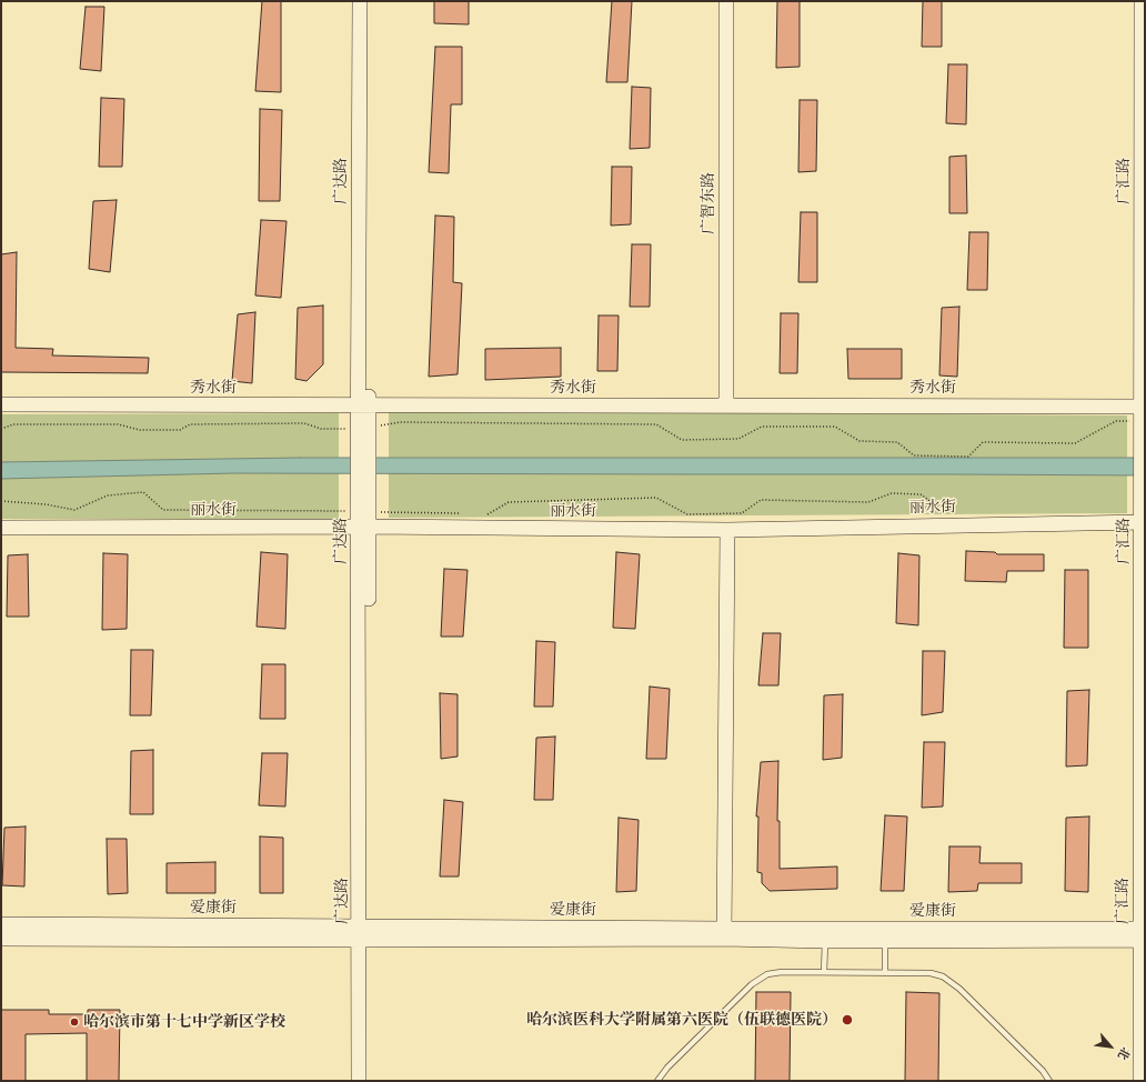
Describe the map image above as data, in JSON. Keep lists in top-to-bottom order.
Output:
{
  "streets": {
    "main road": [
      "广达路",
      "广汇路",
      "广智东路",
      "秀水街",
      "丽水街",
      "爱康街"
    ]
  },
  "crossings": [
    ["广达路", "秀水街"],
    ["广达路", "丽水街"],
    ["广达路", "爱康街"],
    ["广汇路", "秀水街"],
    ["广汇路", "丽水街"],
    ["广汇路", "爱康街"],
    ["广智东路", "秀水街"]
  ],
  "places": ["哈尔滨医科大学附属第六医院（伍联德医院）", "哈尔滨市第十七中学新区学校"],
  "north": "bottom right"
}
